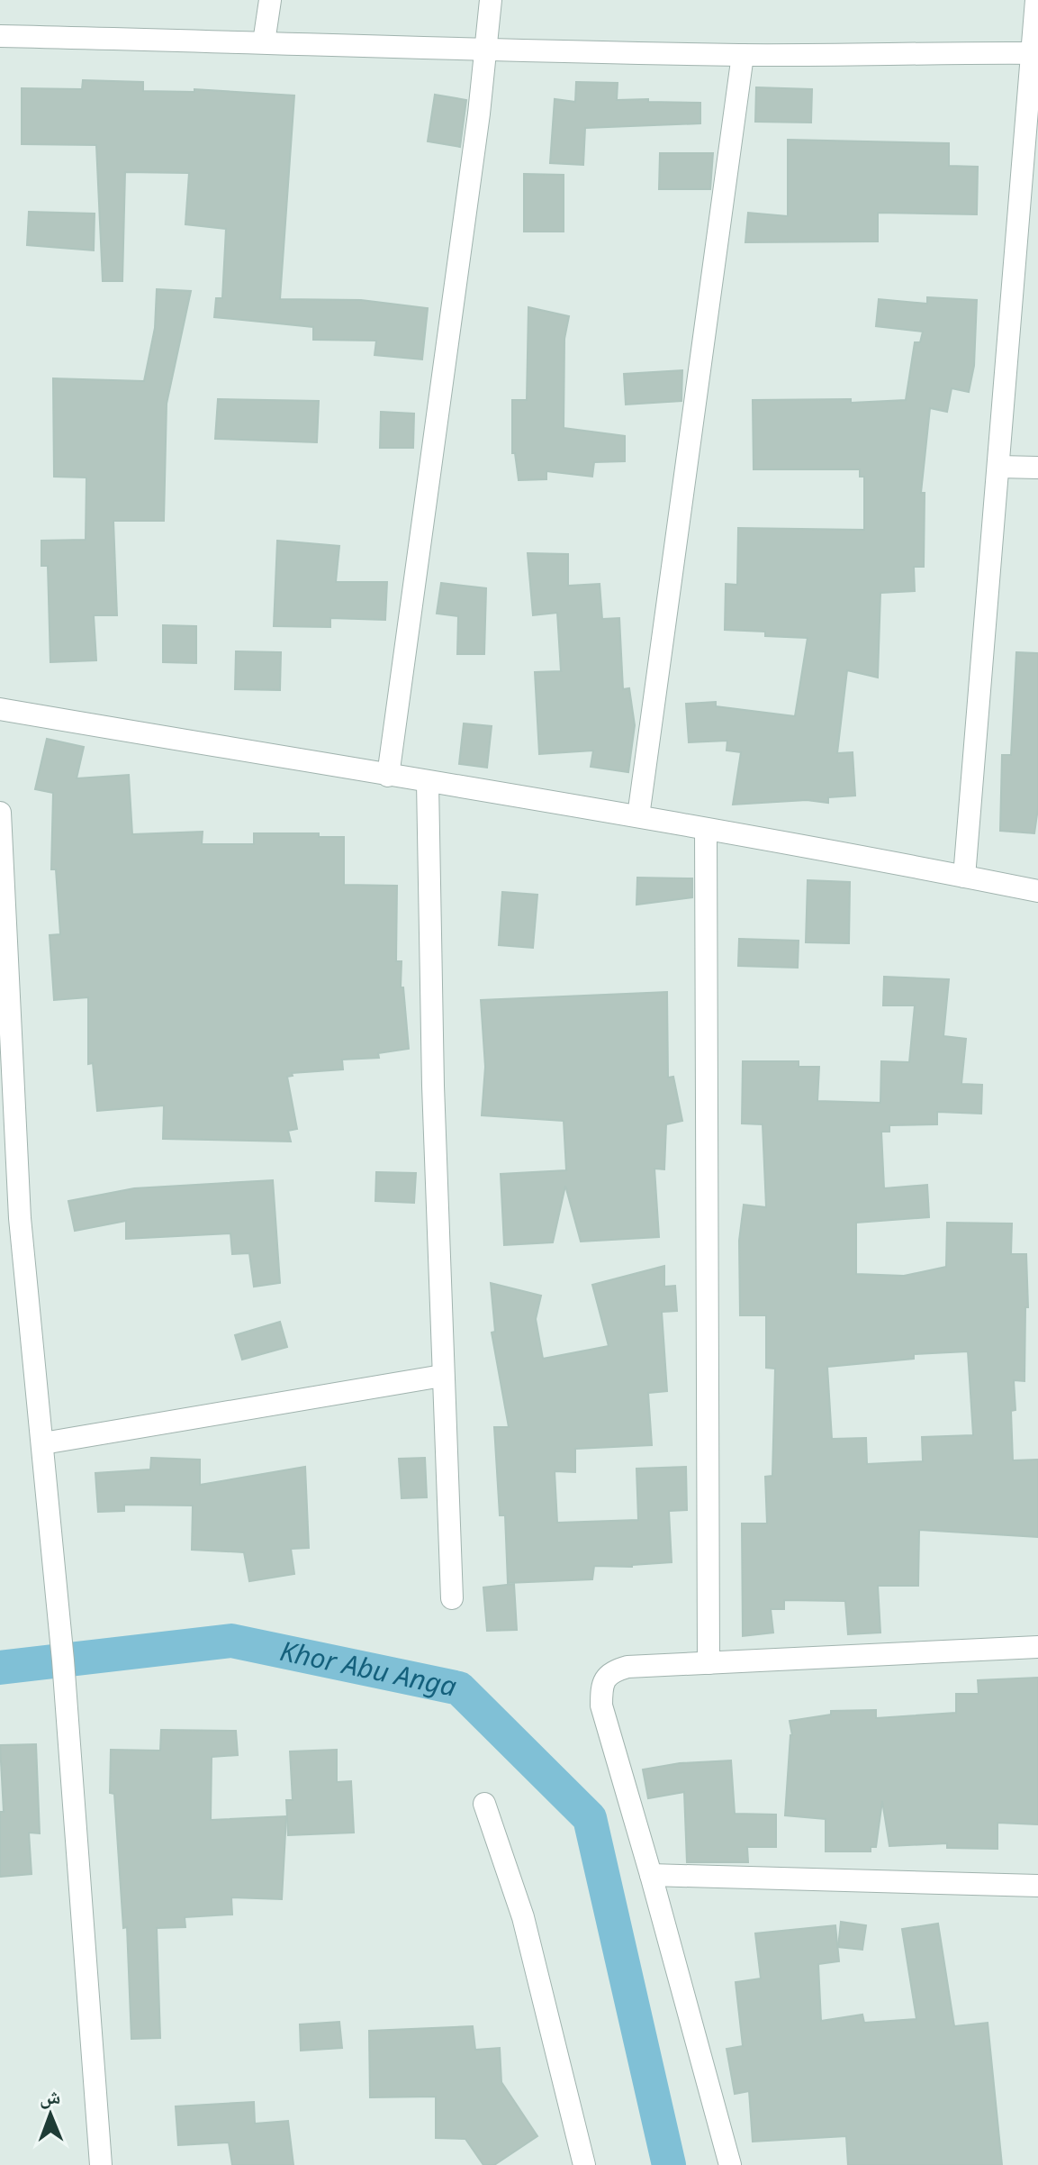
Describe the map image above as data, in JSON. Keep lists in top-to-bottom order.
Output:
{
  "water": ["Khor Abu Anga"],
  "north": "top"
}
